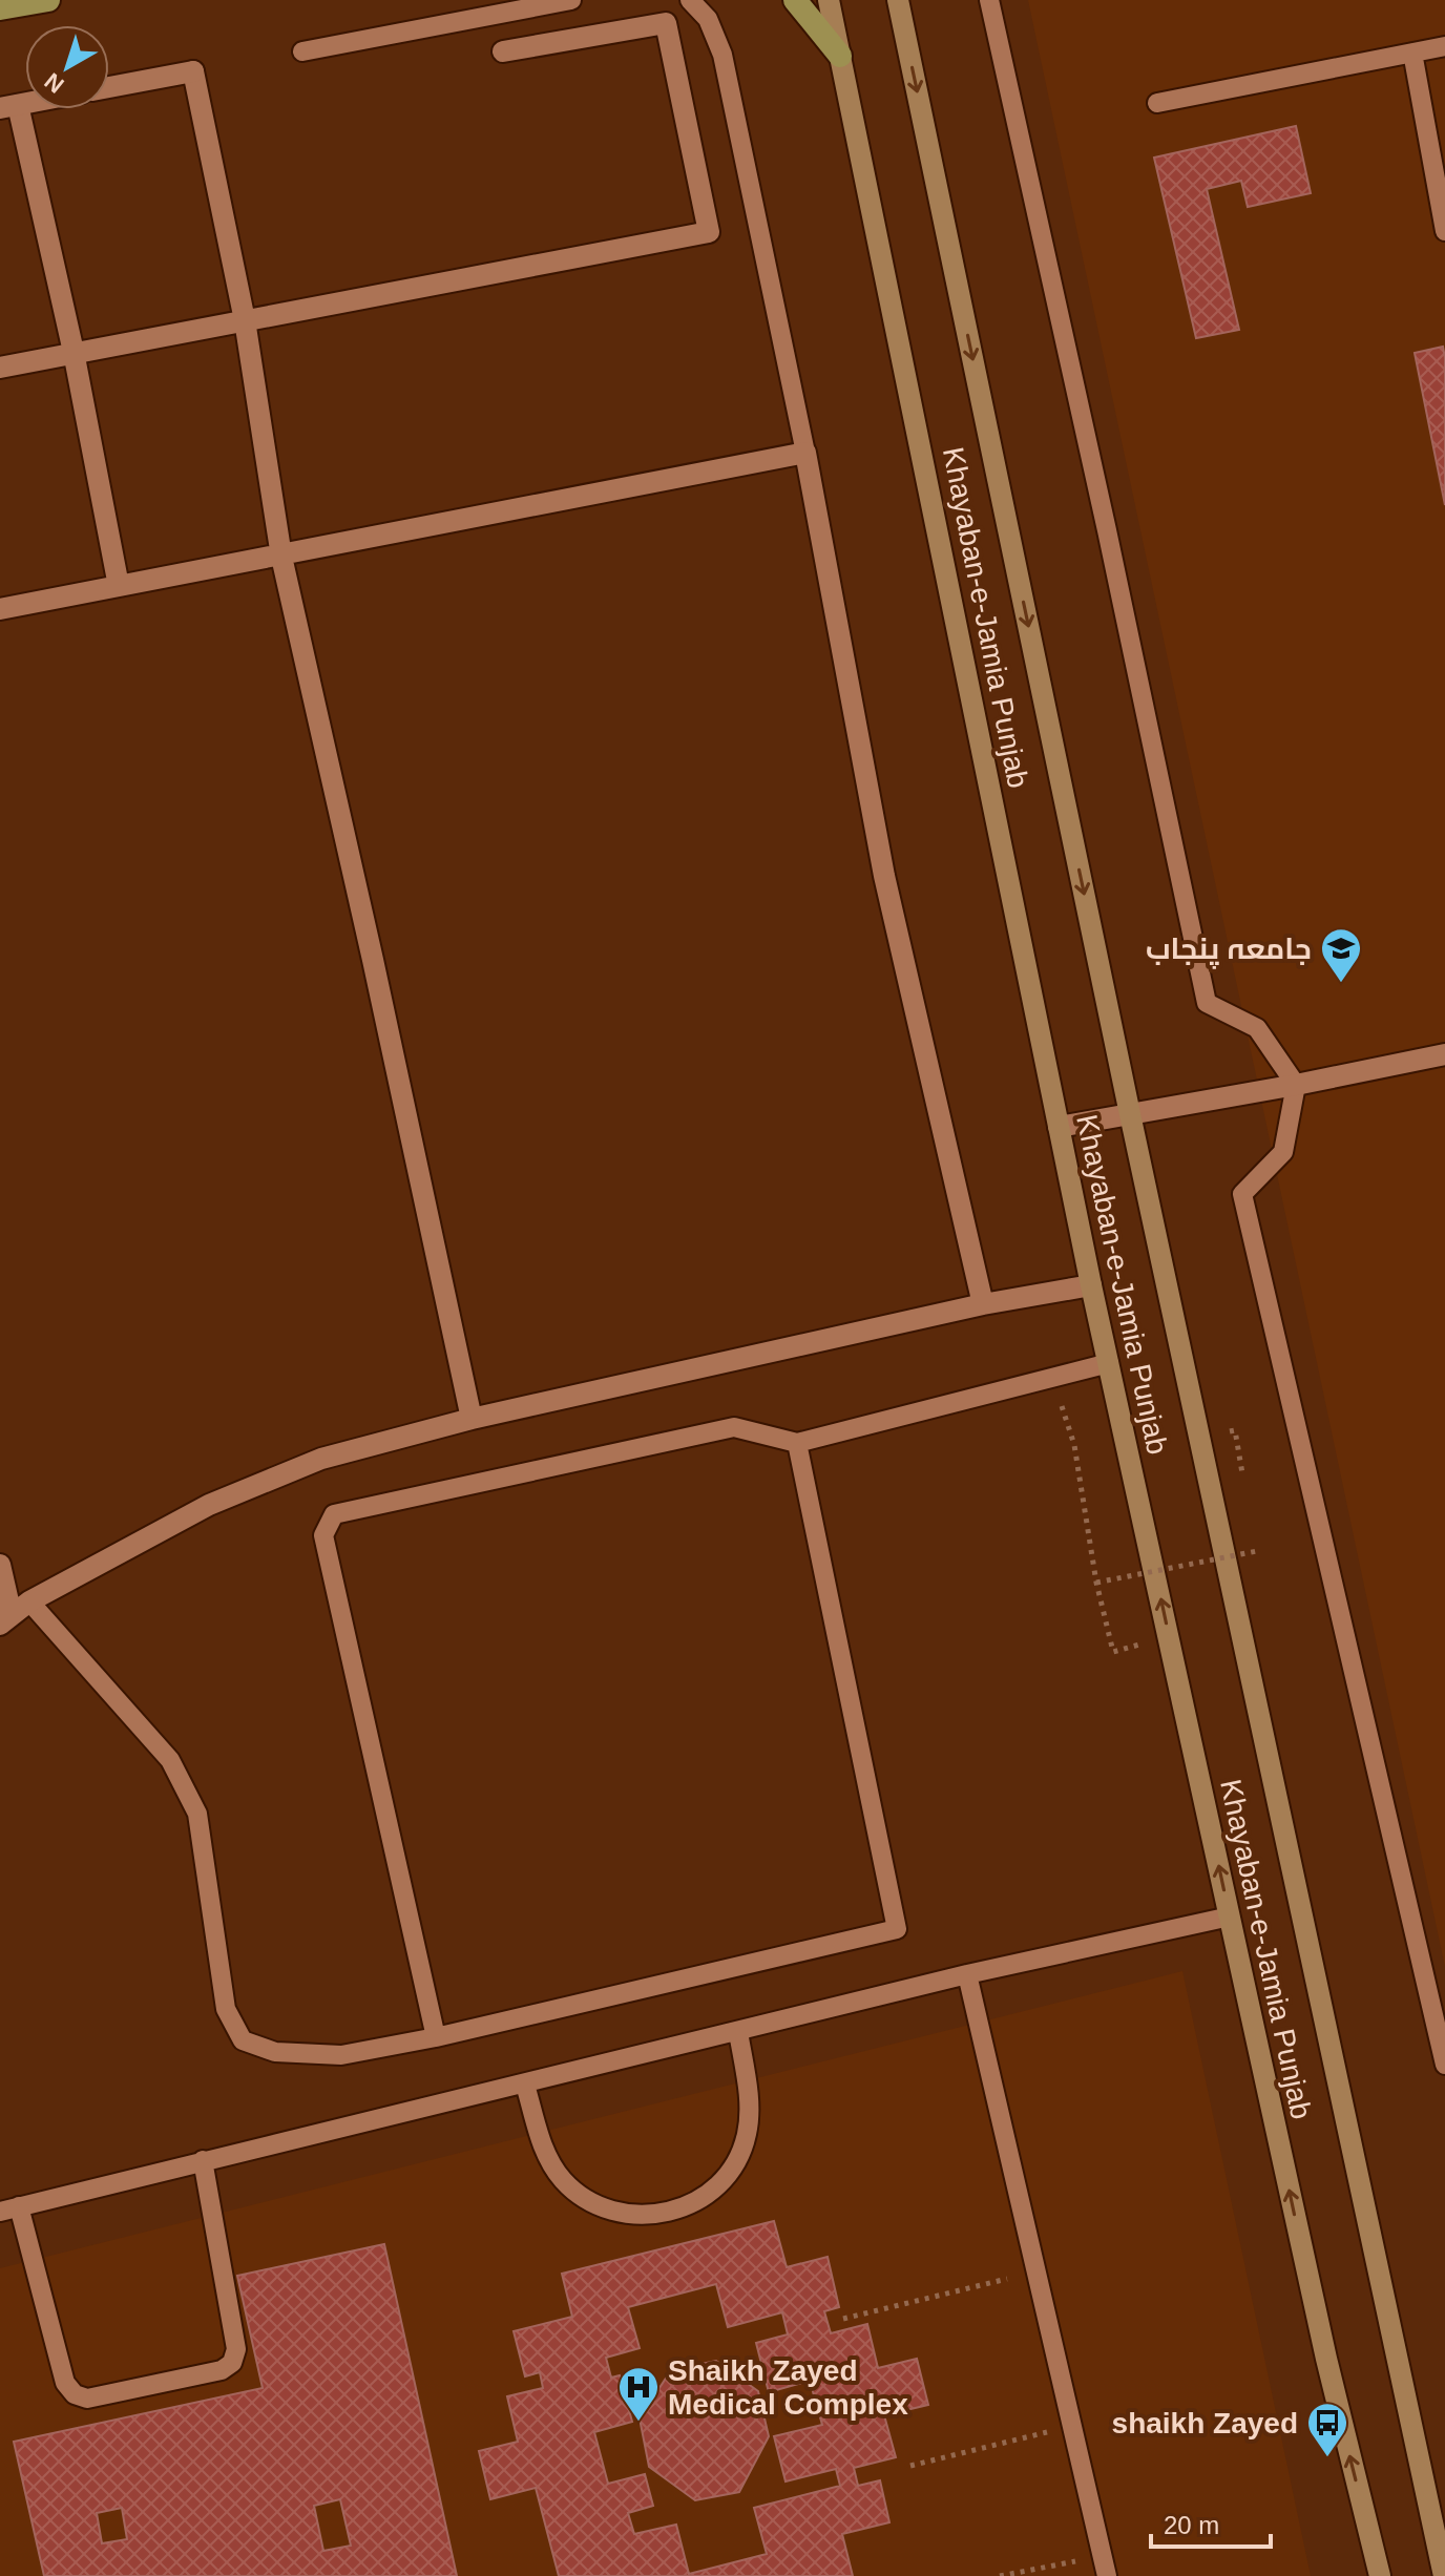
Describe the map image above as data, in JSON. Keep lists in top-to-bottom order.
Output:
{
  "streets": {
    "main road": ["Khayaban-e-Jamia Punjab"]
  },
  "places": {
    "school or university": ["جامعہ پنجاب"],
    "hospital": ["Shaikh Zayed Medical Complex"],
    "bus stop": ["shaikh Zayed"]
  },
  "scale_bar": "20 m",
  "north": "bottom left"
}
